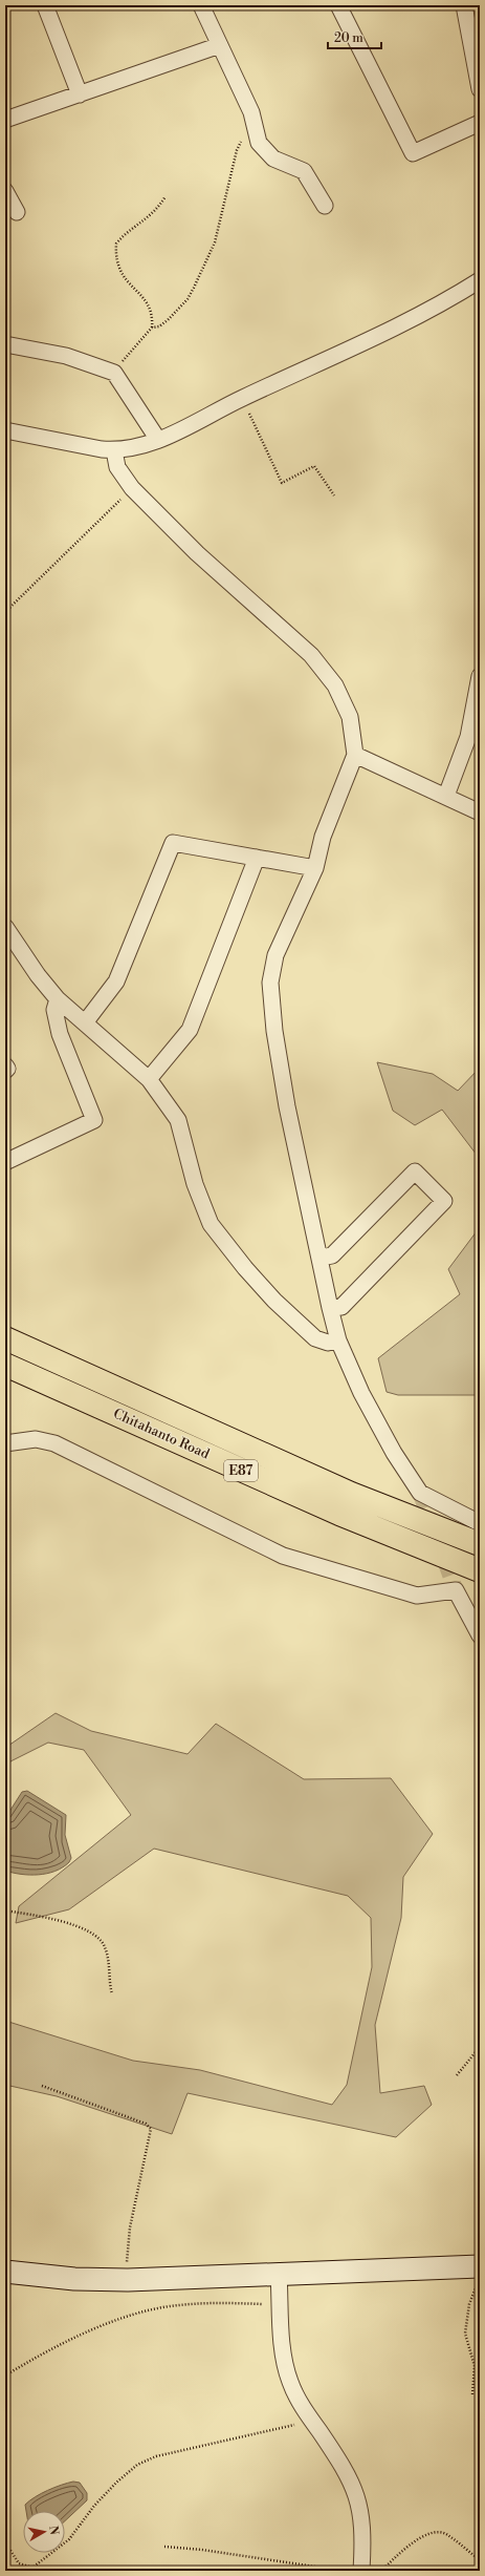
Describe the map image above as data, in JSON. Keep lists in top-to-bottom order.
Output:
{
  "streets": {
    "highway": ["Chitahanto Road", "E87"]
  },
  "scale_bar": "20 m",
  "north": "right"
}
